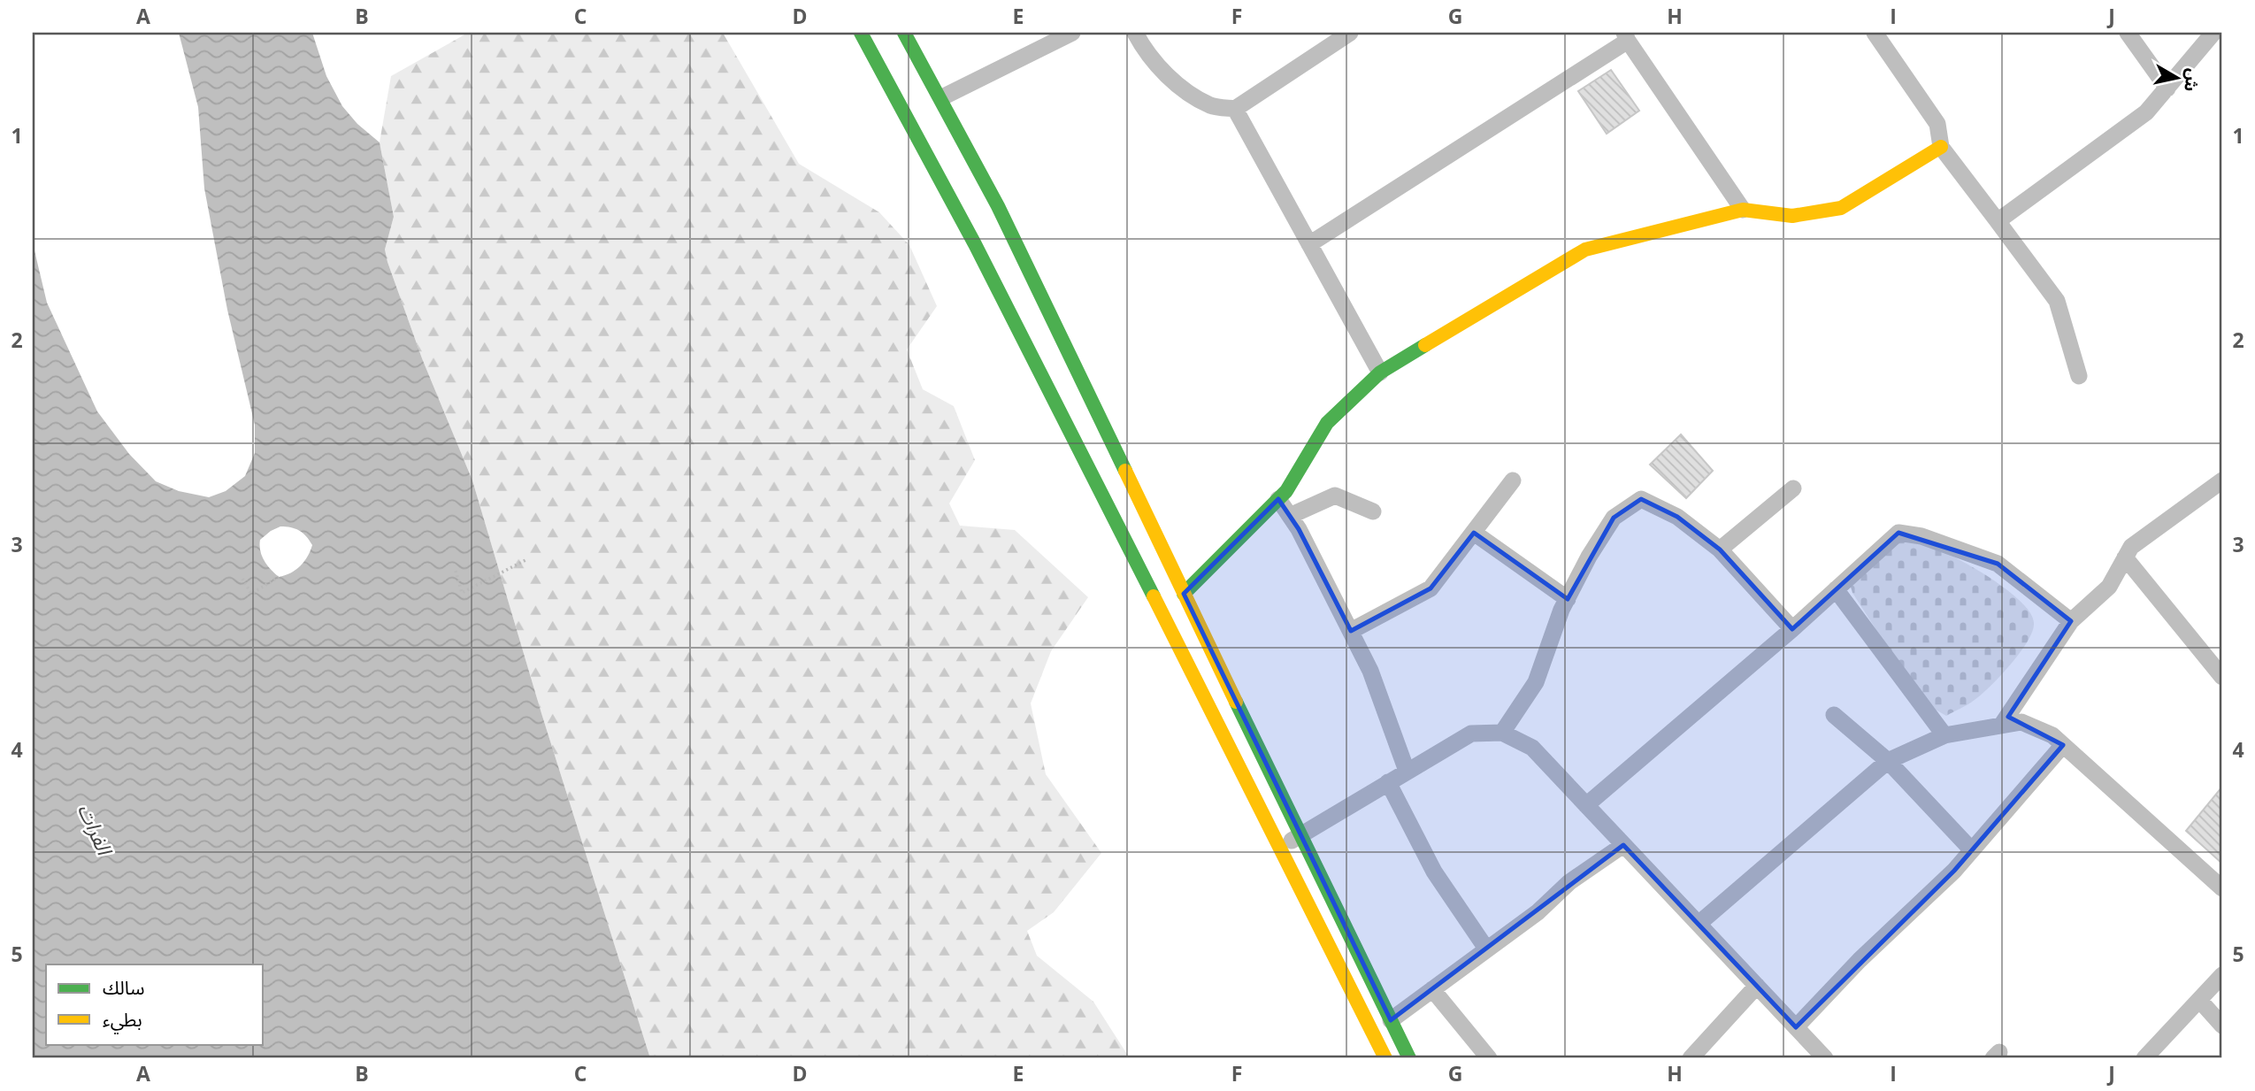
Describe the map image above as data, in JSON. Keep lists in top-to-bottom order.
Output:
{
  "water": ["الفرات"],
  "legend": ["سالك", "بطيء"],
  "north": "right",
  "grid": {
    "columns": [
      "A",
      "B",
      "C",
      "D",
      "E",
      "F",
      "G",
      "H",
      "I",
      "J"
    ],
    "rows": [
      "1",
      "2",
      "3",
      "4",
      "5"
    ]
  }
}
